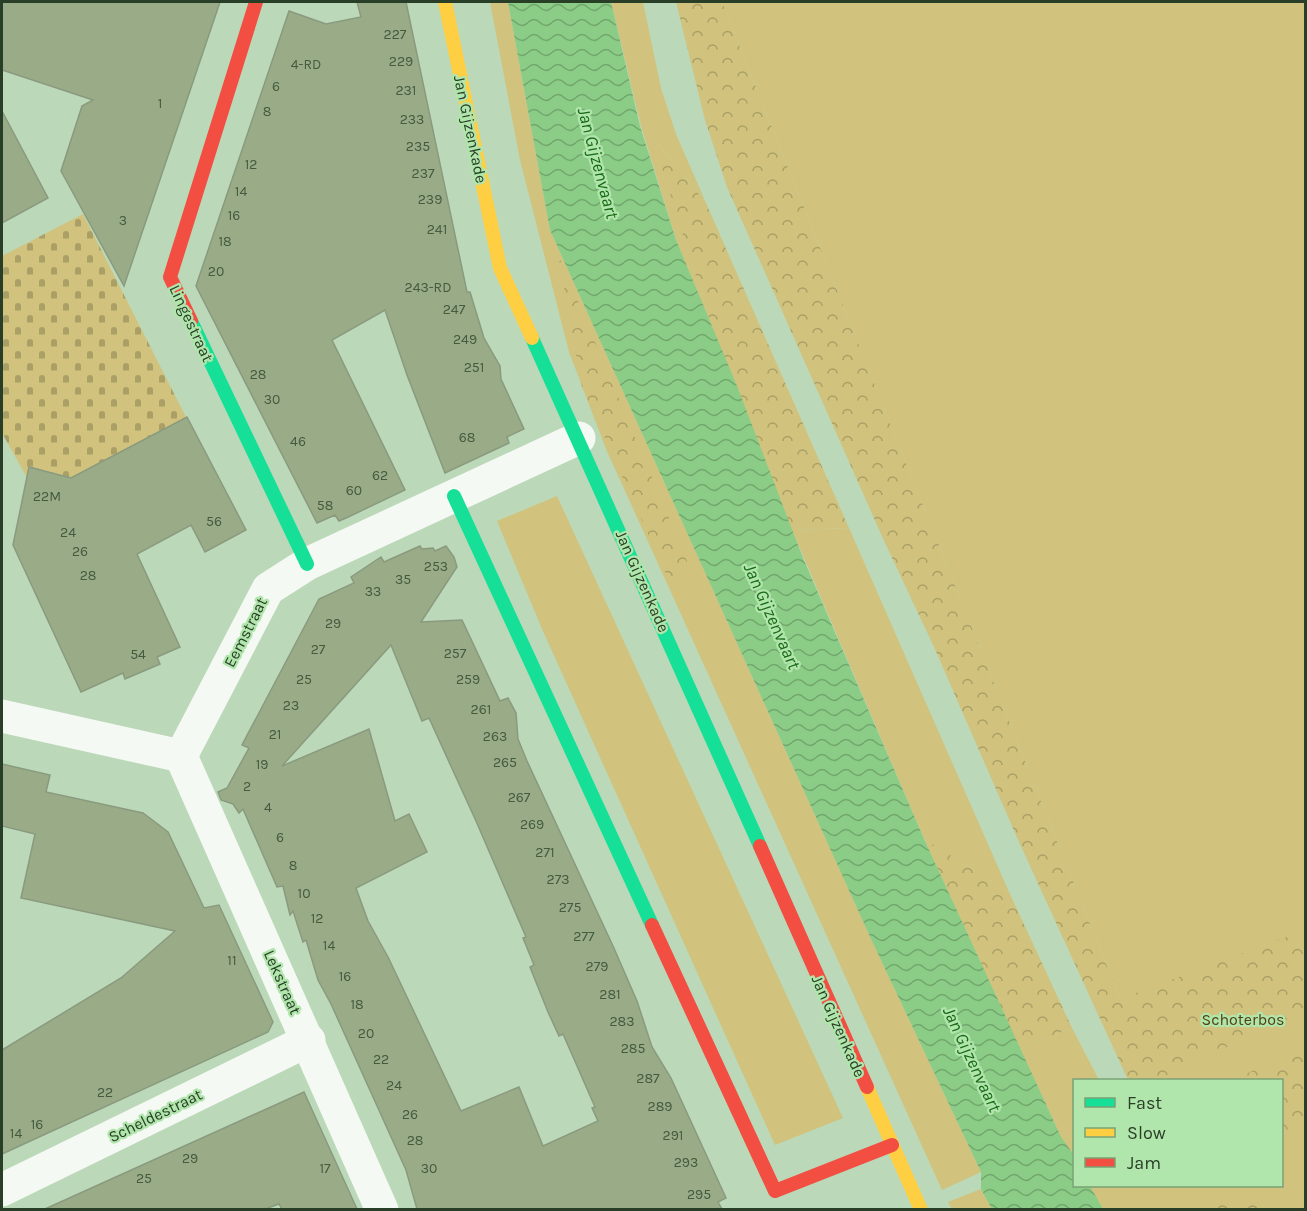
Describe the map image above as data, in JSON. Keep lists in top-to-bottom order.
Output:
{
  "streets": {
    "street": [
      "Jan Gijzenkade",
      "Lingestraat",
      "Eemstraat",
      "Lekstraat",
      "Scheldestraat"
    ]
  },
  "crossings": [
    ["Jan Gijzenkade", "Eemstraat"],
    ["Lingestraat", "Eemstraat"],
    ["Eemstraat", "Lekstraat"],
    ["Lekstraat", "Scheldestraat"]
  ],
  "water": ["Jan Gijzenvaart"],
  "parks": ["Schoterbos"],
  "house_numbers": [
    "227",
    "229",
    "4-RD",
    "6",
    "231",
    "1",
    "8",
    "233",
    "235",
    "12",
    "237",
    "14",
    "239",
    "16",
    "3",
    "241",
    "18",
    "20",
    "243-RD",
    "247",
    "249",
    "251",
    "28",
    "30",
    "68",
    "46",
    "62",
    "60",
    "22M",
    "58",
    "56",
    "24",
    "26",
    "253",
    "28",
    "35",
    "33",
    "29",
    "27",
    "257",
    "54",
    "25",
    "259",
    "23",
    "261",
    "21",
    "263",
    "265",
    "19",
    "2",
    "267",
    "4",
    "269",
    "6",
    "271",
    "8",
    "273",
    "10",
    "275",
    "12",
    "277",
    "14",
    "11",
    "279",
    "16",
    "281",
    "18",
    "283",
    "20",
    "285",
    "22",
    "287",
    "24",
    "22",
    "289",
    "26",
    "16",
    "14",
    "291",
    "28",
    "29",
    "293",
    "17",
    "30",
    "25",
    "295"
  ],
  "legend": ["Fast", "Slow", "Jam"]
}
